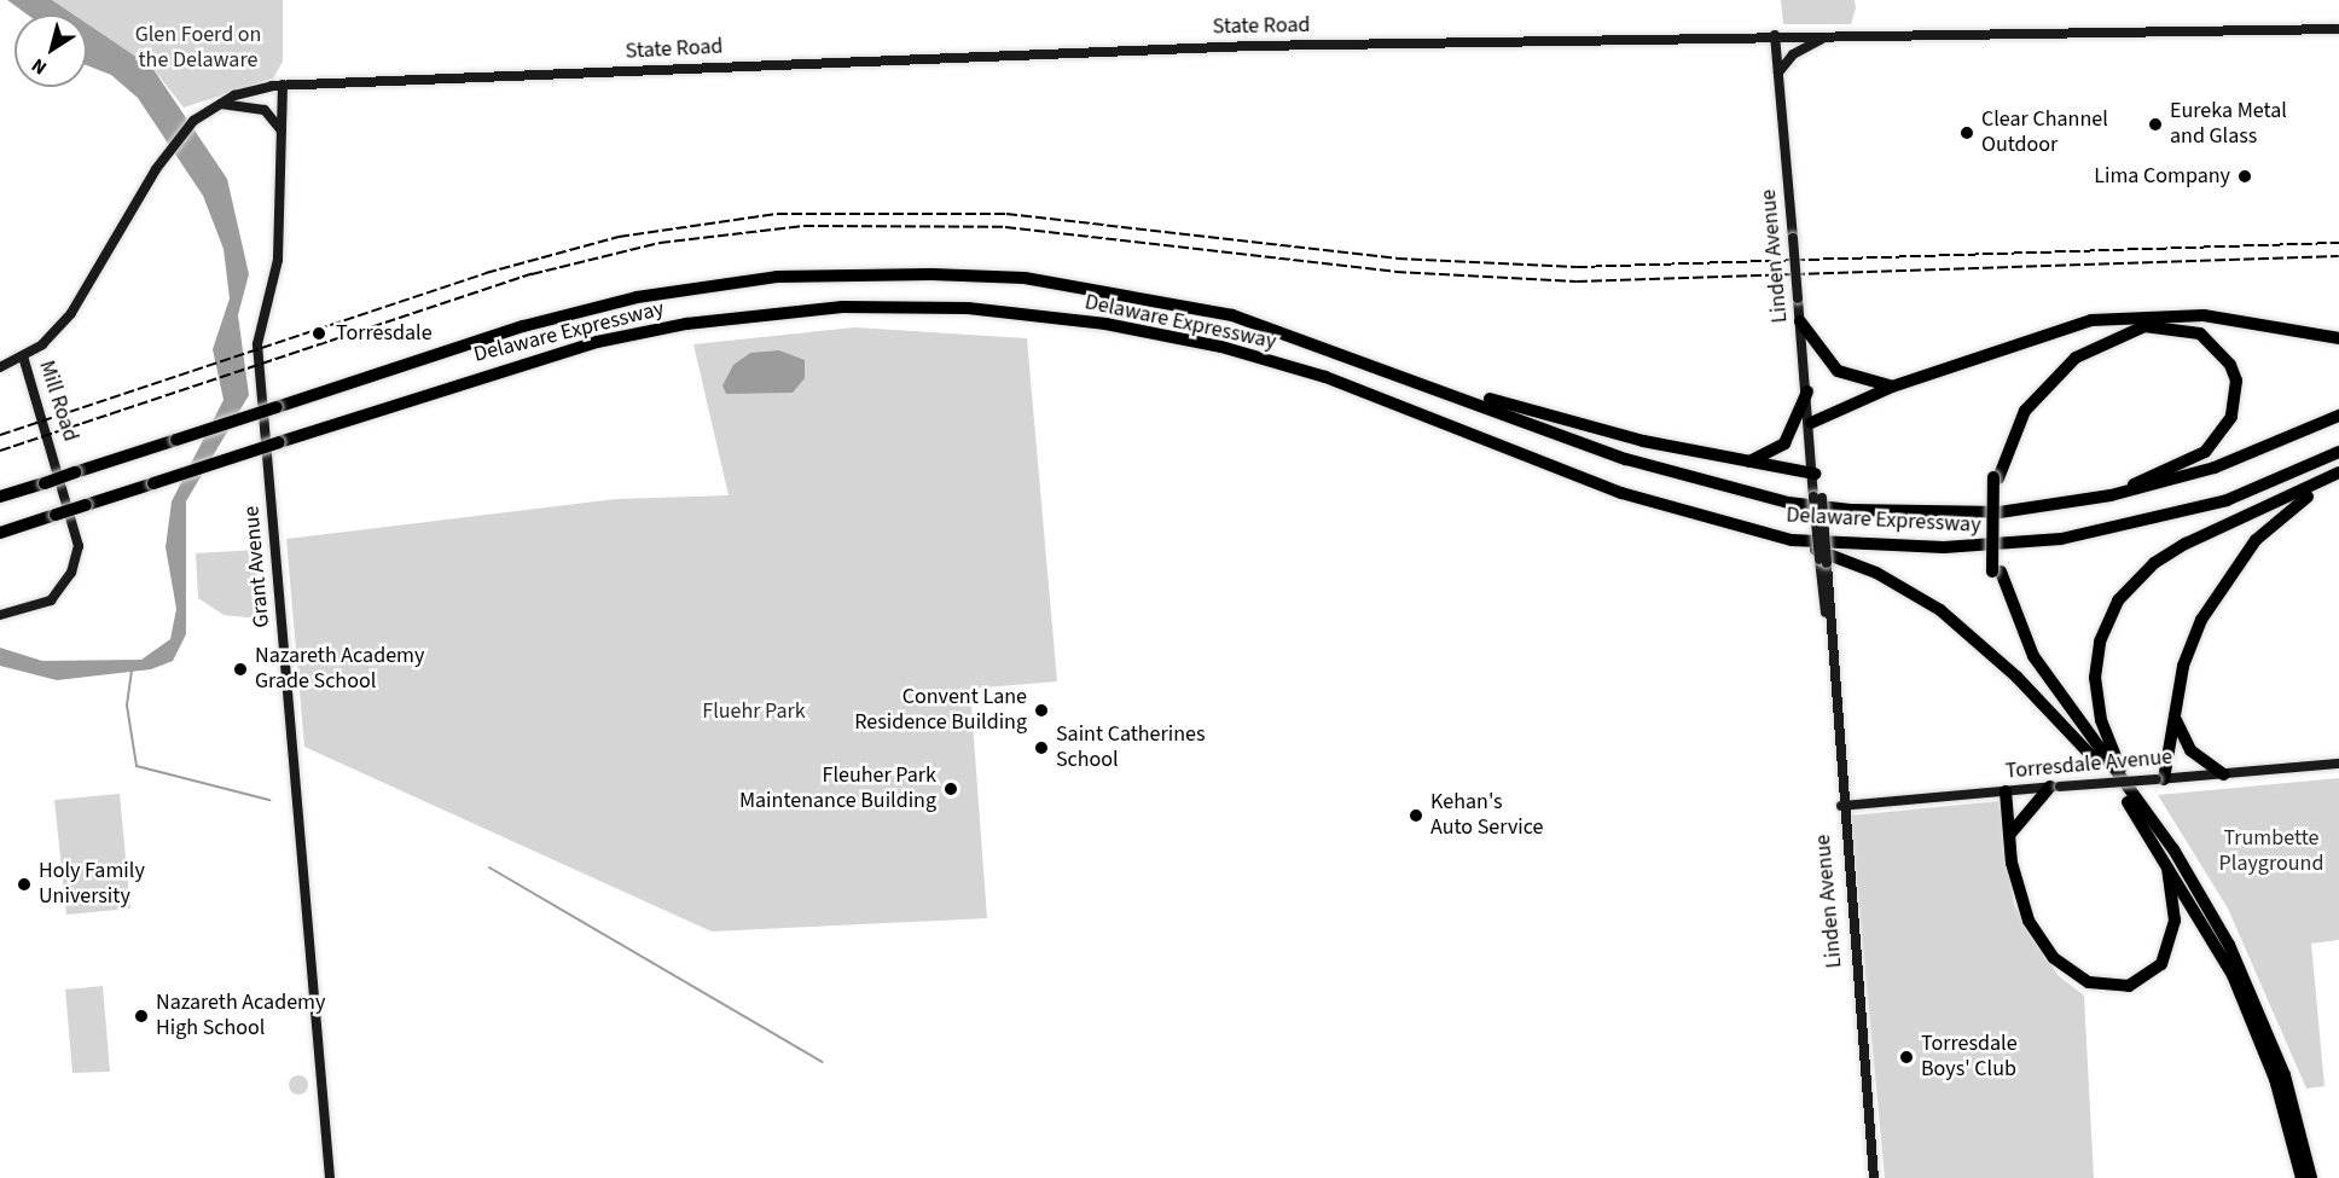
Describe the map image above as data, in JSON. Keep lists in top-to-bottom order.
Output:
{
  "streets": {
    "highway": ["Delaware Expressway"],
    "street": [
      "State Road",
      "Linden Avenue",
      "Mill Road",
      "Grant Avenue",
      "Torresdale Avenue"
    ]
  },
  "crossings": [
    ["State Road", "Linden Avenue"],
    ["State Road", "Mill Road"],
    ["State Road", "Grant Avenue"],
    ["Linden Avenue", "Torresdale Avenue"]
  ],
  "parks": ["Glen Foerd on the Delaware", "Fluehr Park", "Trumbette Playground"],
  "places": [
    "Eureka Metal and Glass",
    "Clear Channel Outdoor",
    "Lima Company",
    "Torresdale",
    "Nazareth Academy Grade School",
    "Convent Lane Residence Building",
    "Saint Catherines School",
    "Fleuher Park Maintenance Building",
    "Kehan's Auto Service",
    "Holy Family University",
    "Nazareth Academy High School",
    "Torresdale Boys' Club"
  ],
  "north": "bottom left"
}
